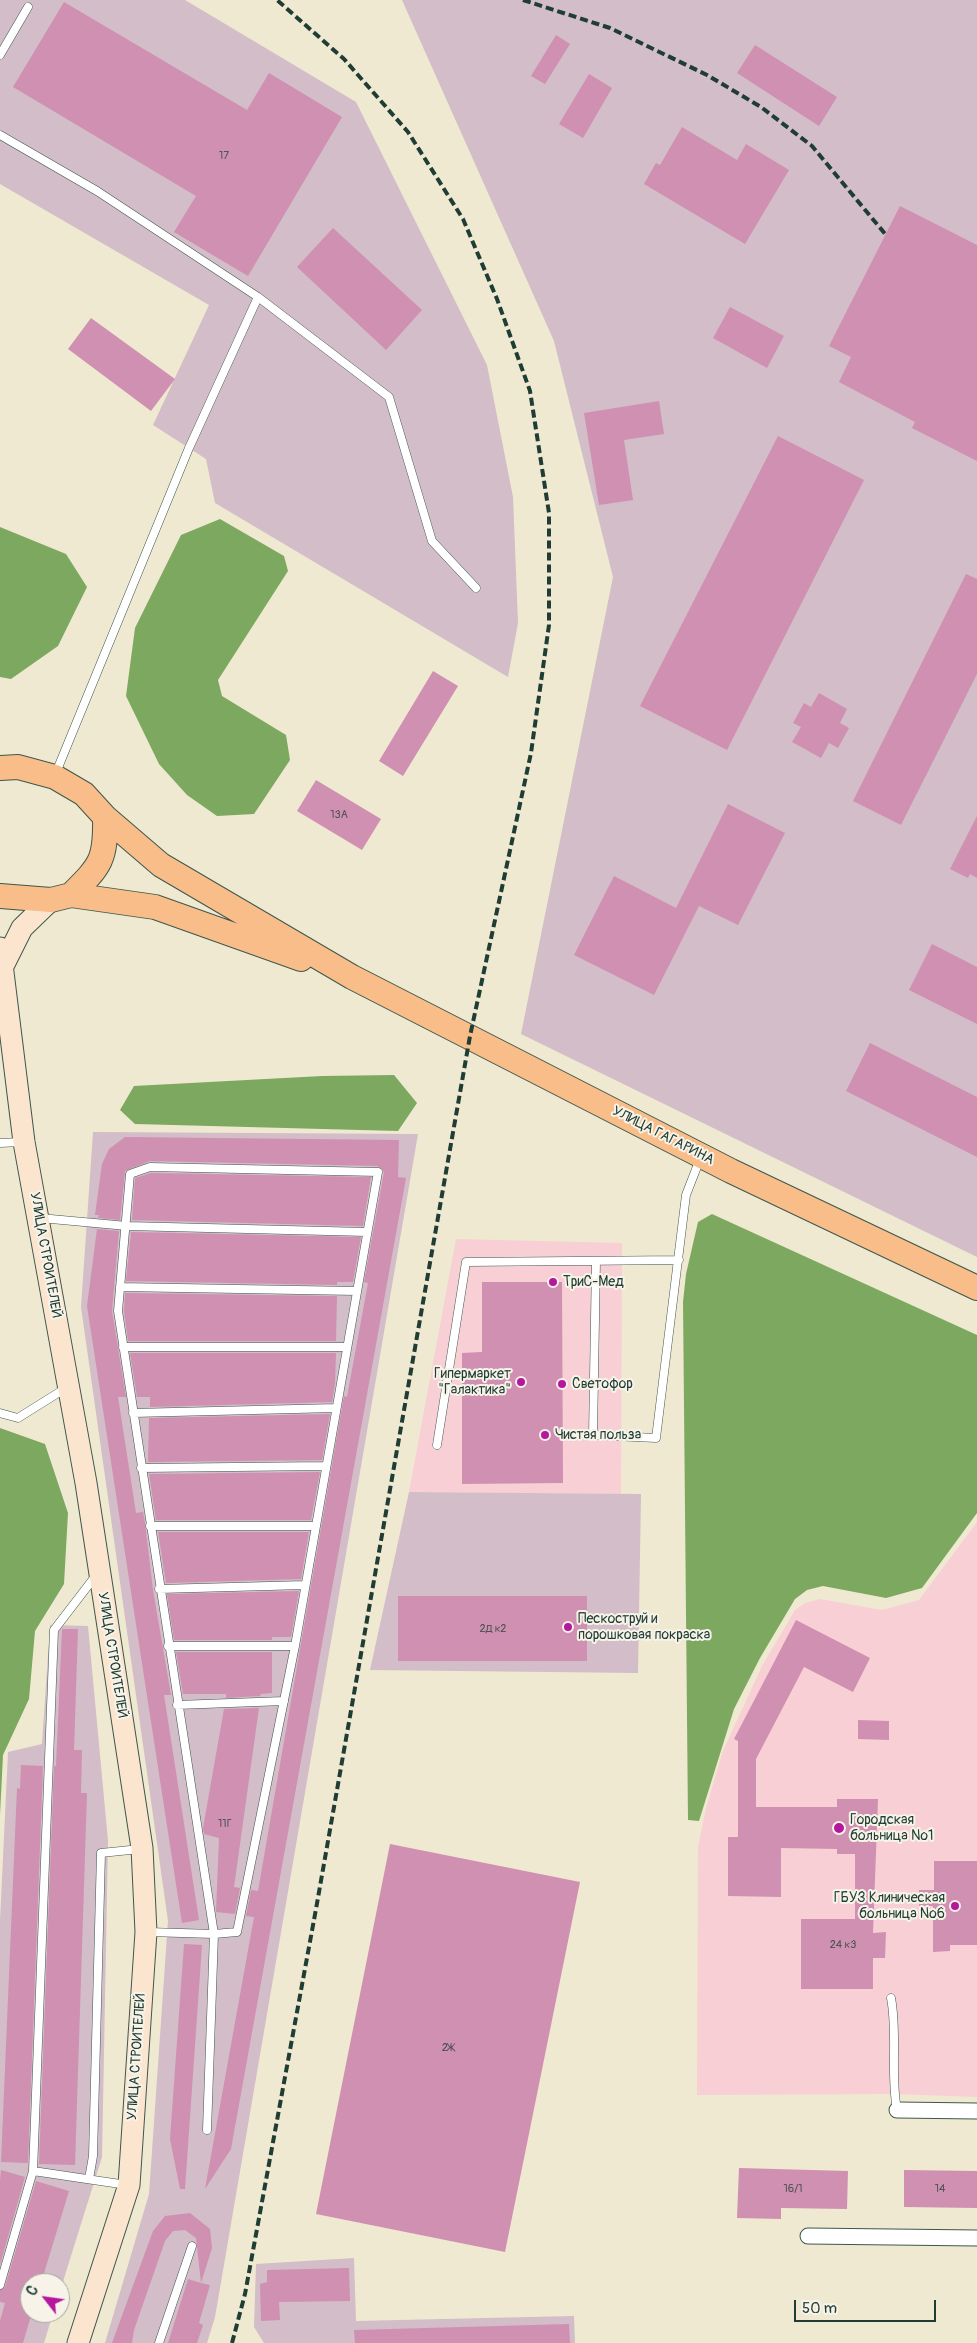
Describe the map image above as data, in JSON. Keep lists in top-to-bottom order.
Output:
{
  "streets": {
    "main road": ["УЛИЦА ГАГАРИНА", "УЛИЦА СТРОИТЕЛЕЙ"]
  },
  "places": [
    "ТриС-Мед",
    "Гипермаркет \"Галактика\"",
    "Светофор",
    "Чистая польза",
    "Пескоструй и порошковая покраска",
    "Городская больница №1",
    "ГБУЗ Клиническая больница №6"
  ],
  "house_numbers": [
    "17",
    "13А",
    "2Д к2",
    "11Г",
    "24 к3",
    "2Ж",
    "16/1",
    "14"
  ],
  "scale_bar": "50 m",
  "north": "top left"
}
